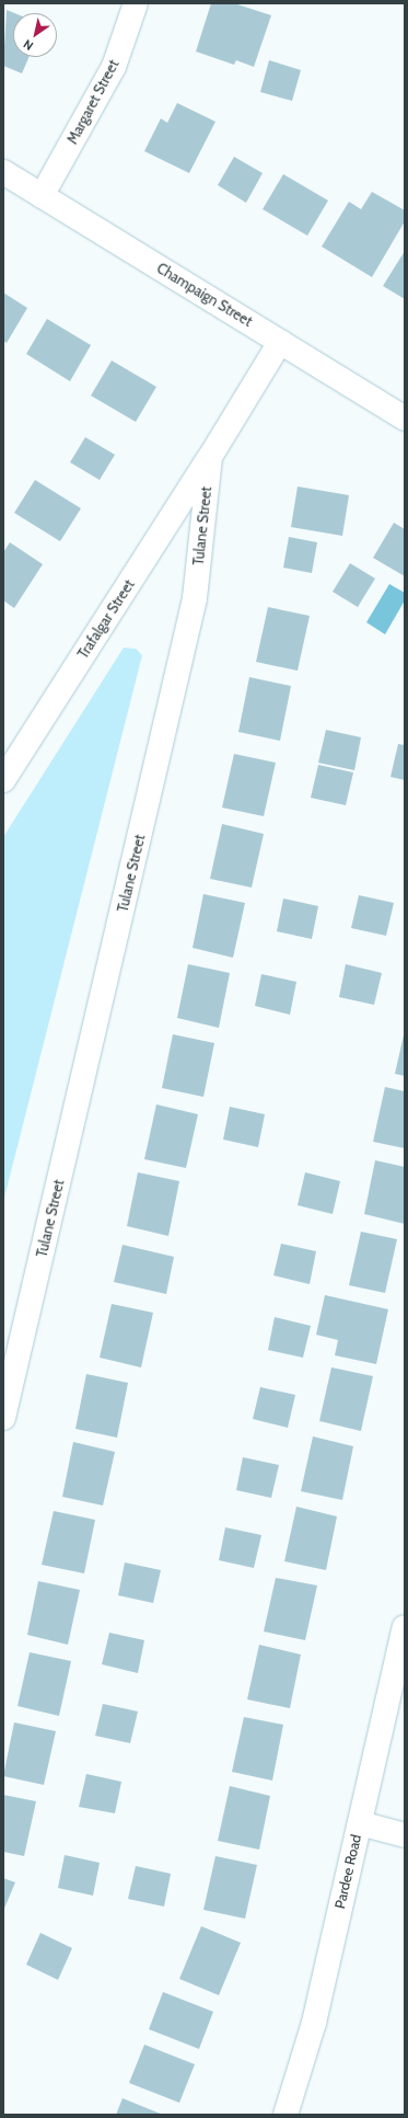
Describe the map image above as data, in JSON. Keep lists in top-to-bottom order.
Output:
{
  "streets": {
    "street": [
      "Margaret Street",
      "Champaign Street",
      "Tulane Street",
      "Trafalgar Street",
      "Pardee Road"
    ]
  },
  "crossings": [
    ["Margaret Street", "Champaign Street"],
    ["Champaign Street", "Tulane Street"],
    ["Tulane Street", "Trafalgar Street"]
  ],
  "north": "bottom left"
}
